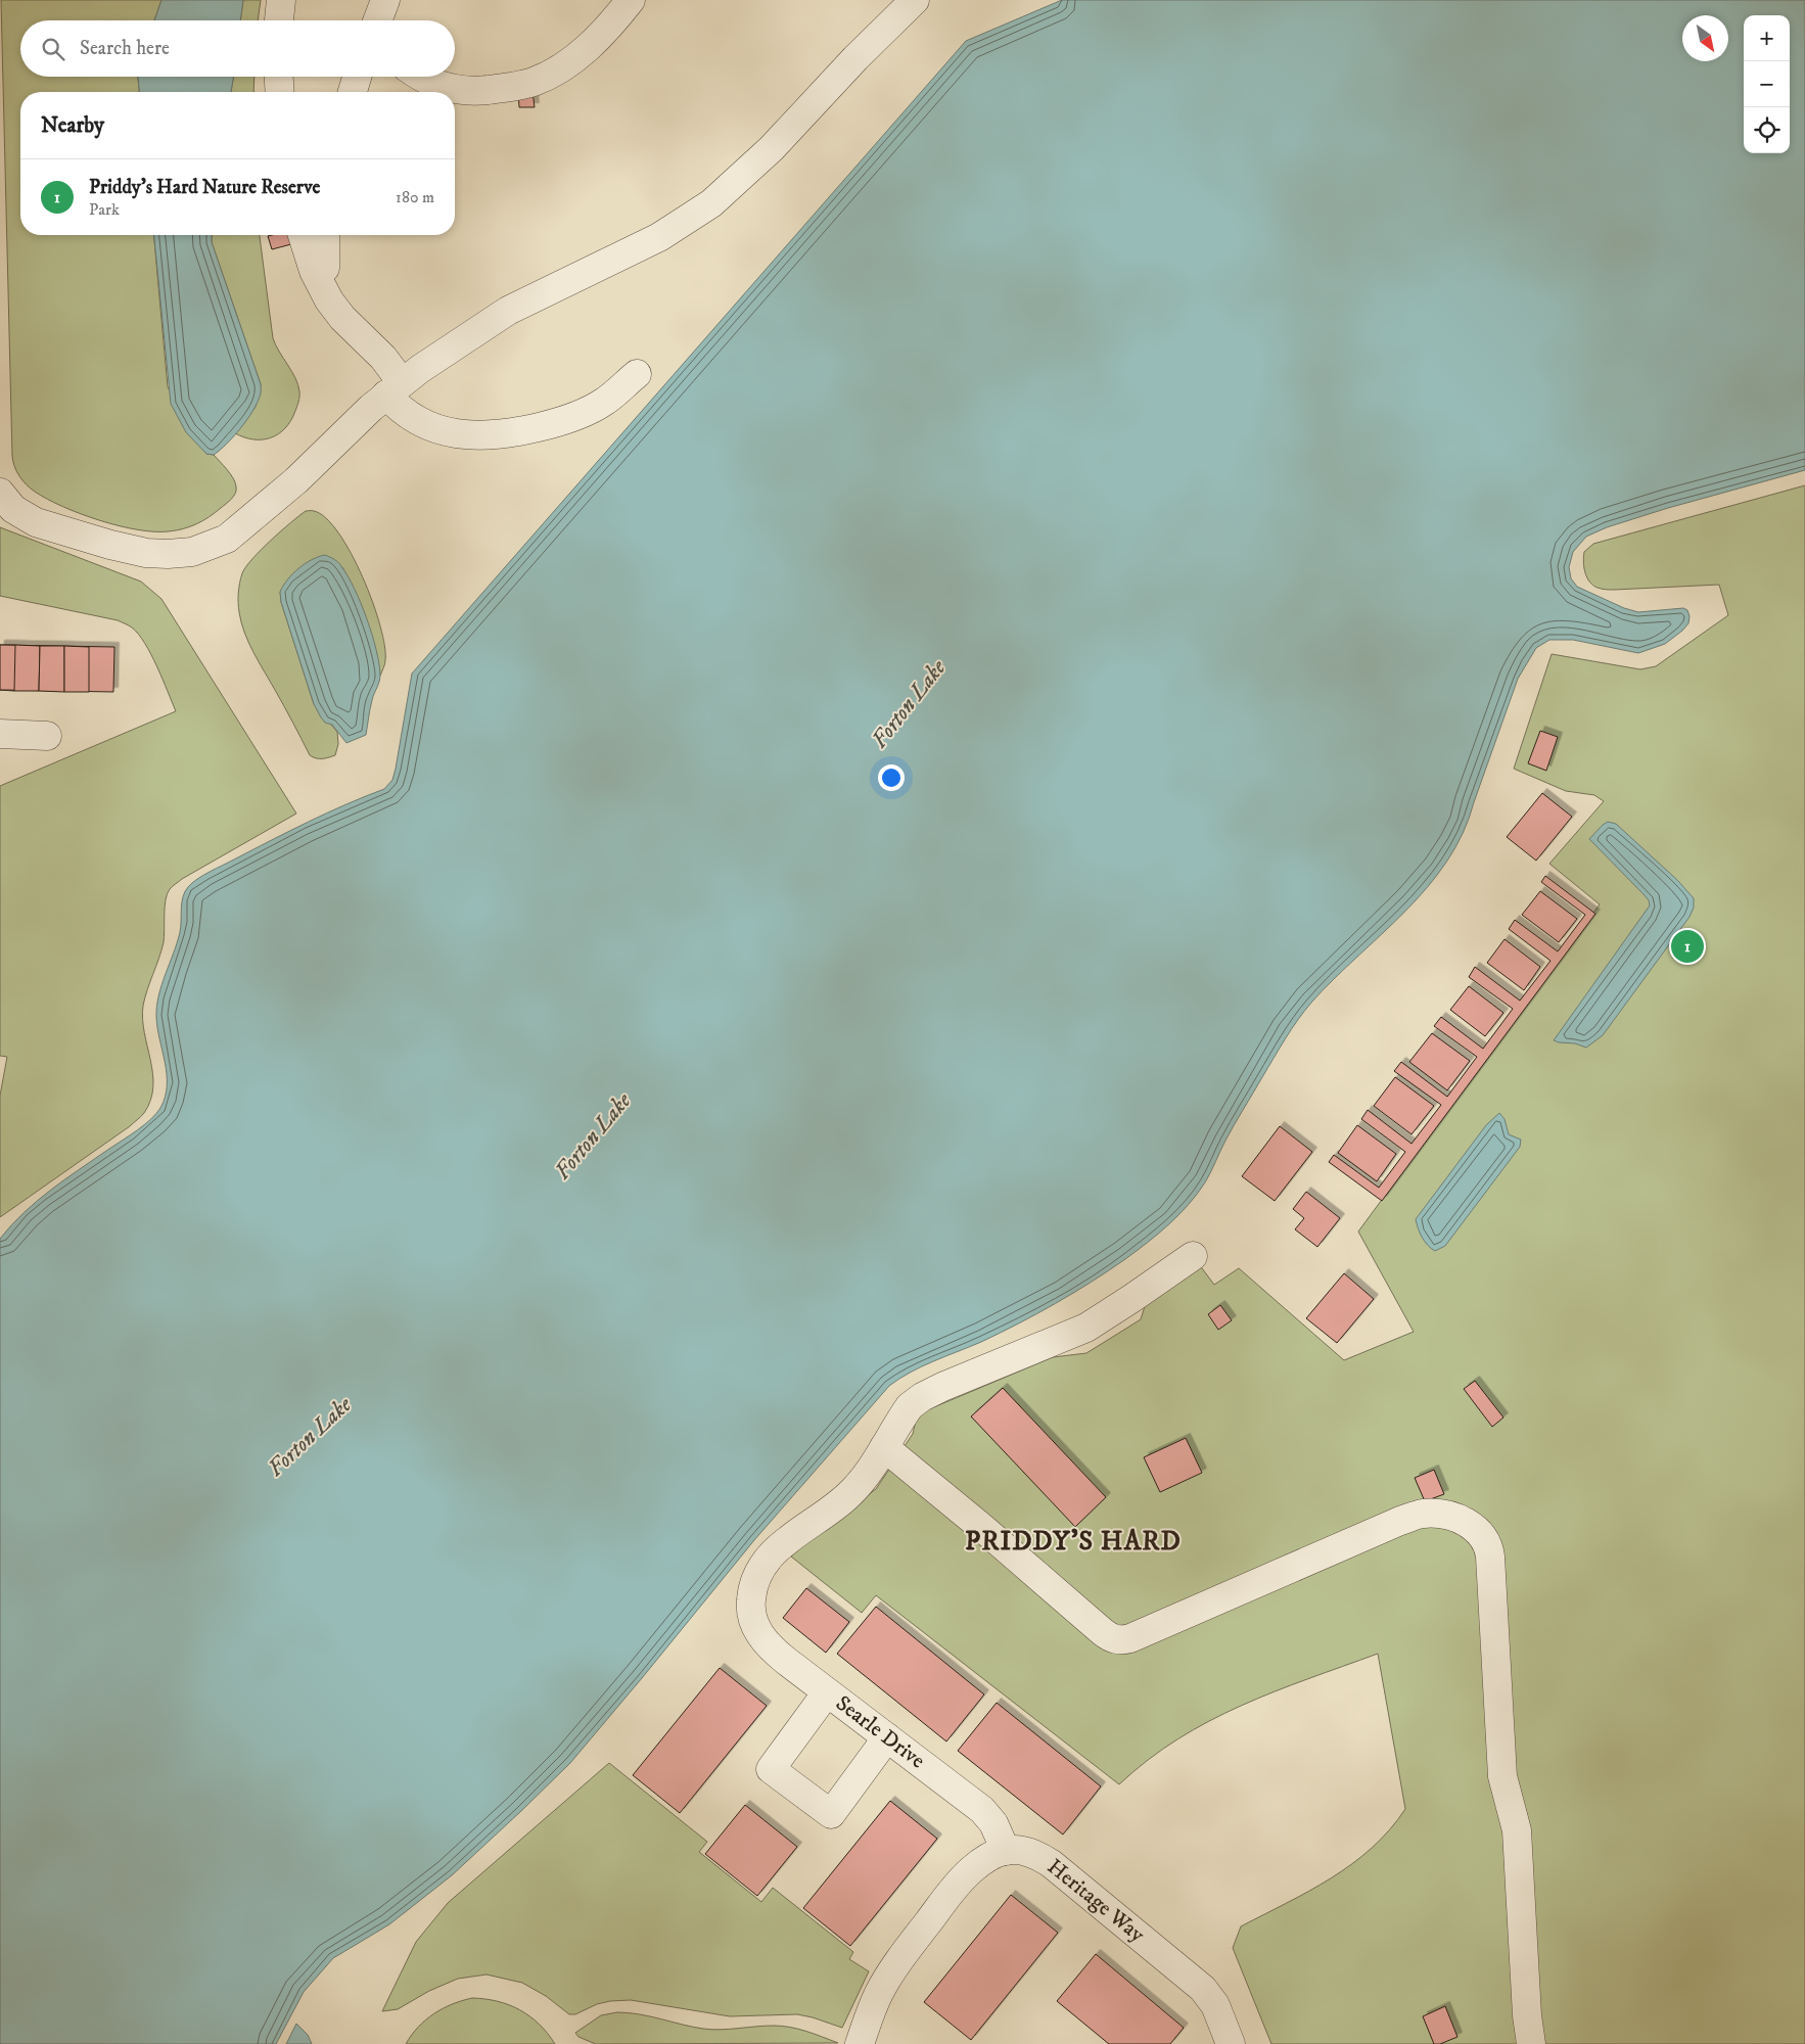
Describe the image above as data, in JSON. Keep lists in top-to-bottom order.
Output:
{
  "streets": {
    "street": ["Searle Drive", "Heritage Way"]
  },
  "crossings": [
    ["Searle Drive", "Heritage Way"]
  ],
  "districts": ["PRIDDY'S HARD"],
  "water": ["Forton Lake"],
  "north": "bottom right",
  "page": {
    "map_buttons": ["+", "−"],
    "search": "Search here",
    "heading": "Nearby",
    "list": [
      {
        "mark": "1",
        "name": "Priddy's Hard Nature Reserve",
        "note": "Park",
        "value": "180 m"
      }
    ],
    "pins": "1"
  }
}
